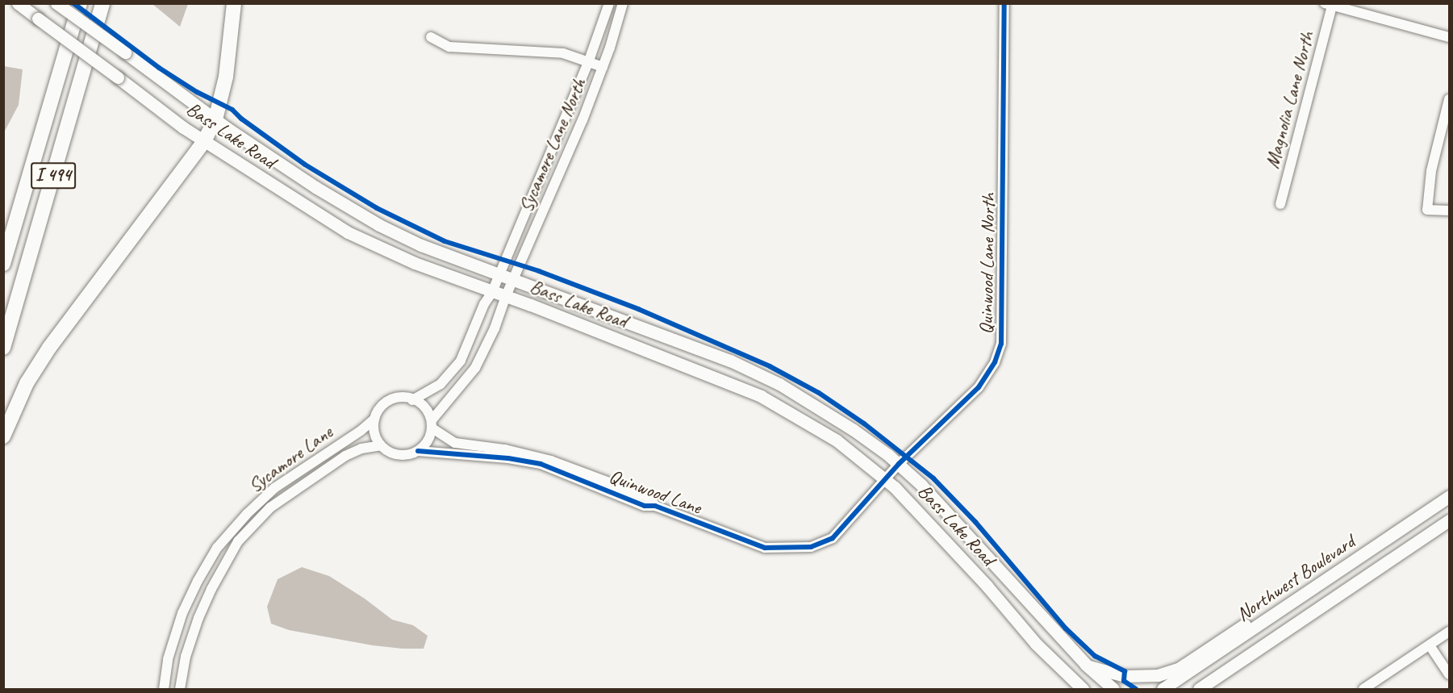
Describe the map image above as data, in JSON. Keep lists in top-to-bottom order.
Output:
{
  "streets": {
    "highway": ["I 494"],
    "main road": ["Bass Lake Road", "Northwest Boulevard"],
    "street": [
      "Magnolia Lane North",
      "Sycamore Lane North",
      "Quinwood Lane North",
      "Sycamore Lane",
      "Quinwood Lane"
    ]
  },
  "crossings": [
    ["Bass Lake Road", "Sycamore Lane North"],
    ["Bass Lake Road", "Quinwood Lane North"],
    ["Bass Lake Road", "Quinwood Lane"],
    ["Quinwood Lane North", "Quinwood Lane"],
    ["Sycamore Lane", "Quinwood Lane"]
  ]
}
